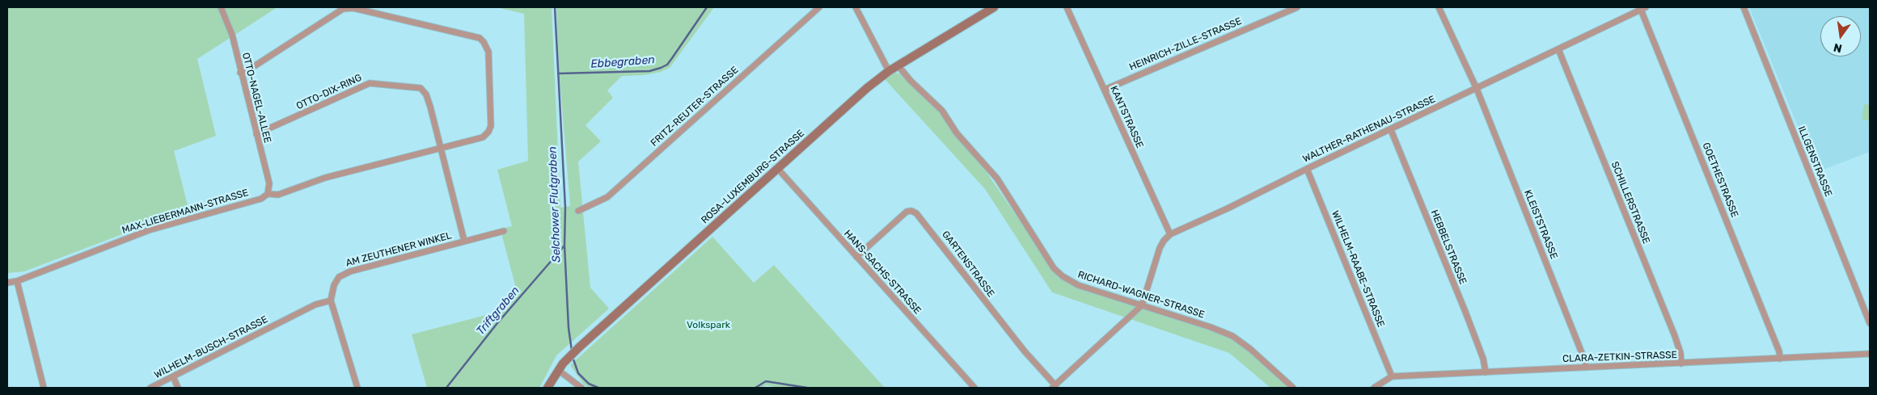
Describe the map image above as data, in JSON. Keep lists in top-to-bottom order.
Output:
{
  "streets": {
    "street": [
      "HEINRICH-ZILLE-STRASSE",
      "OTTO-DIX-RING",
      "OTTO-NAGEL-ALLEE",
      "FRITZ-REUTER-STRASSE",
      "KANTSTRASSE",
      "WALTHER-RATHENAU-STRASSE",
      "ILLGENSTRASSE",
      "ROSA-LUXEMBURG-STRASSE",
      "GOETHESTRASSE",
      "SCHILLERSTRASSE",
      "MAX-LIEBERMANN-STRASSE",
      "KLEISTSTRASSE",
      "HEBBELSTRASSE",
      "AM ZEUTHENER WINKEL",
      "GARTENSTRASSE",
      "WILHELM-RAABE-STRASSE",
      "HANS-SACHS-STRASSE",
      "RICHARD-WAGNER-STRASSE",
      "WILHELM-BUSCH-STRASSE",
      "CLARA-ZETKIN-STRASSE"
    ]
  },
  "crossings": [
    ["HEINRICH-ZILLE-STRASSE", "KANTSTRASSE"],
    ["OTTO-DIX-RING", "OTTO-NAGEL-ALLEE"],
    ["OTTO-DIX-RING", "MAX-LIEBERMANN-STRASSE"],
    ["OTTO-DIX-RING", "AM ZEUTHENER WINKEL"],
    ["OTTO-NAGEL-ALLEE", "MAX-LIEBERMANN-STRASSE"],
    ["KANTSTRASSE", "WALTHER-RATHENAU-STRASSE"],
    ["WALTHER-RATHENAU-STRASSE", "GOETHESTRASSE"],
    ["WALTHER-RATHENAU-STRASSE", "SCHILLERSTRASSE"],
    ["WALTHER-RATHENAU-STRASSE", "KLEISTSTRASSE"],
    ["WALTHER-RATHENAU-STRASSE", "HEBBELSTRASSE"],
    ["WALTHER-RATHENAU-STRASSE", "WILHELM-RAABE-STRASSE"],
    ["ROSA-LUXEMBURG-STRASSE", "HANS-SACHS-STRASSE"],
    ["ROSA-LUXEMBURG-STRASSE", "RICHARD-WAGNER-STRASSE"],
    ["GOETHESTRASSE", "CLARA-ZETKIN-STRASSE"],
    ["SCHILLERSTRASSE", "CLARA-ZETKIN-STRASSE"],
    ["MAX-LIEBERMANN-STRASSE", "AM ZEUTHENER WINKEL"],
    ["KLEISTSTRASSE", "CLARA-ZETKIN-STRASSE"],
    ["HEBBELSTRASSE", "CLARA-ZETKIN-STRASSE"],
    ["AM ZEUTHENER WINKEL", "WILHELM-BUSCH-STRASSE"],
    ["GARTENSTRASSE", "HANS-SACHS-STRASSE"],
    ["WILHELM-RAABE-STRASSE", "CLARA-ZETKIN-STRASSE"]
  ],
  "water": ["Ebbegraben", "Selchower Flutgraben", "Triftgraben"],
  "parks": ["Volkspark"],
  "north": "bottom"
}
